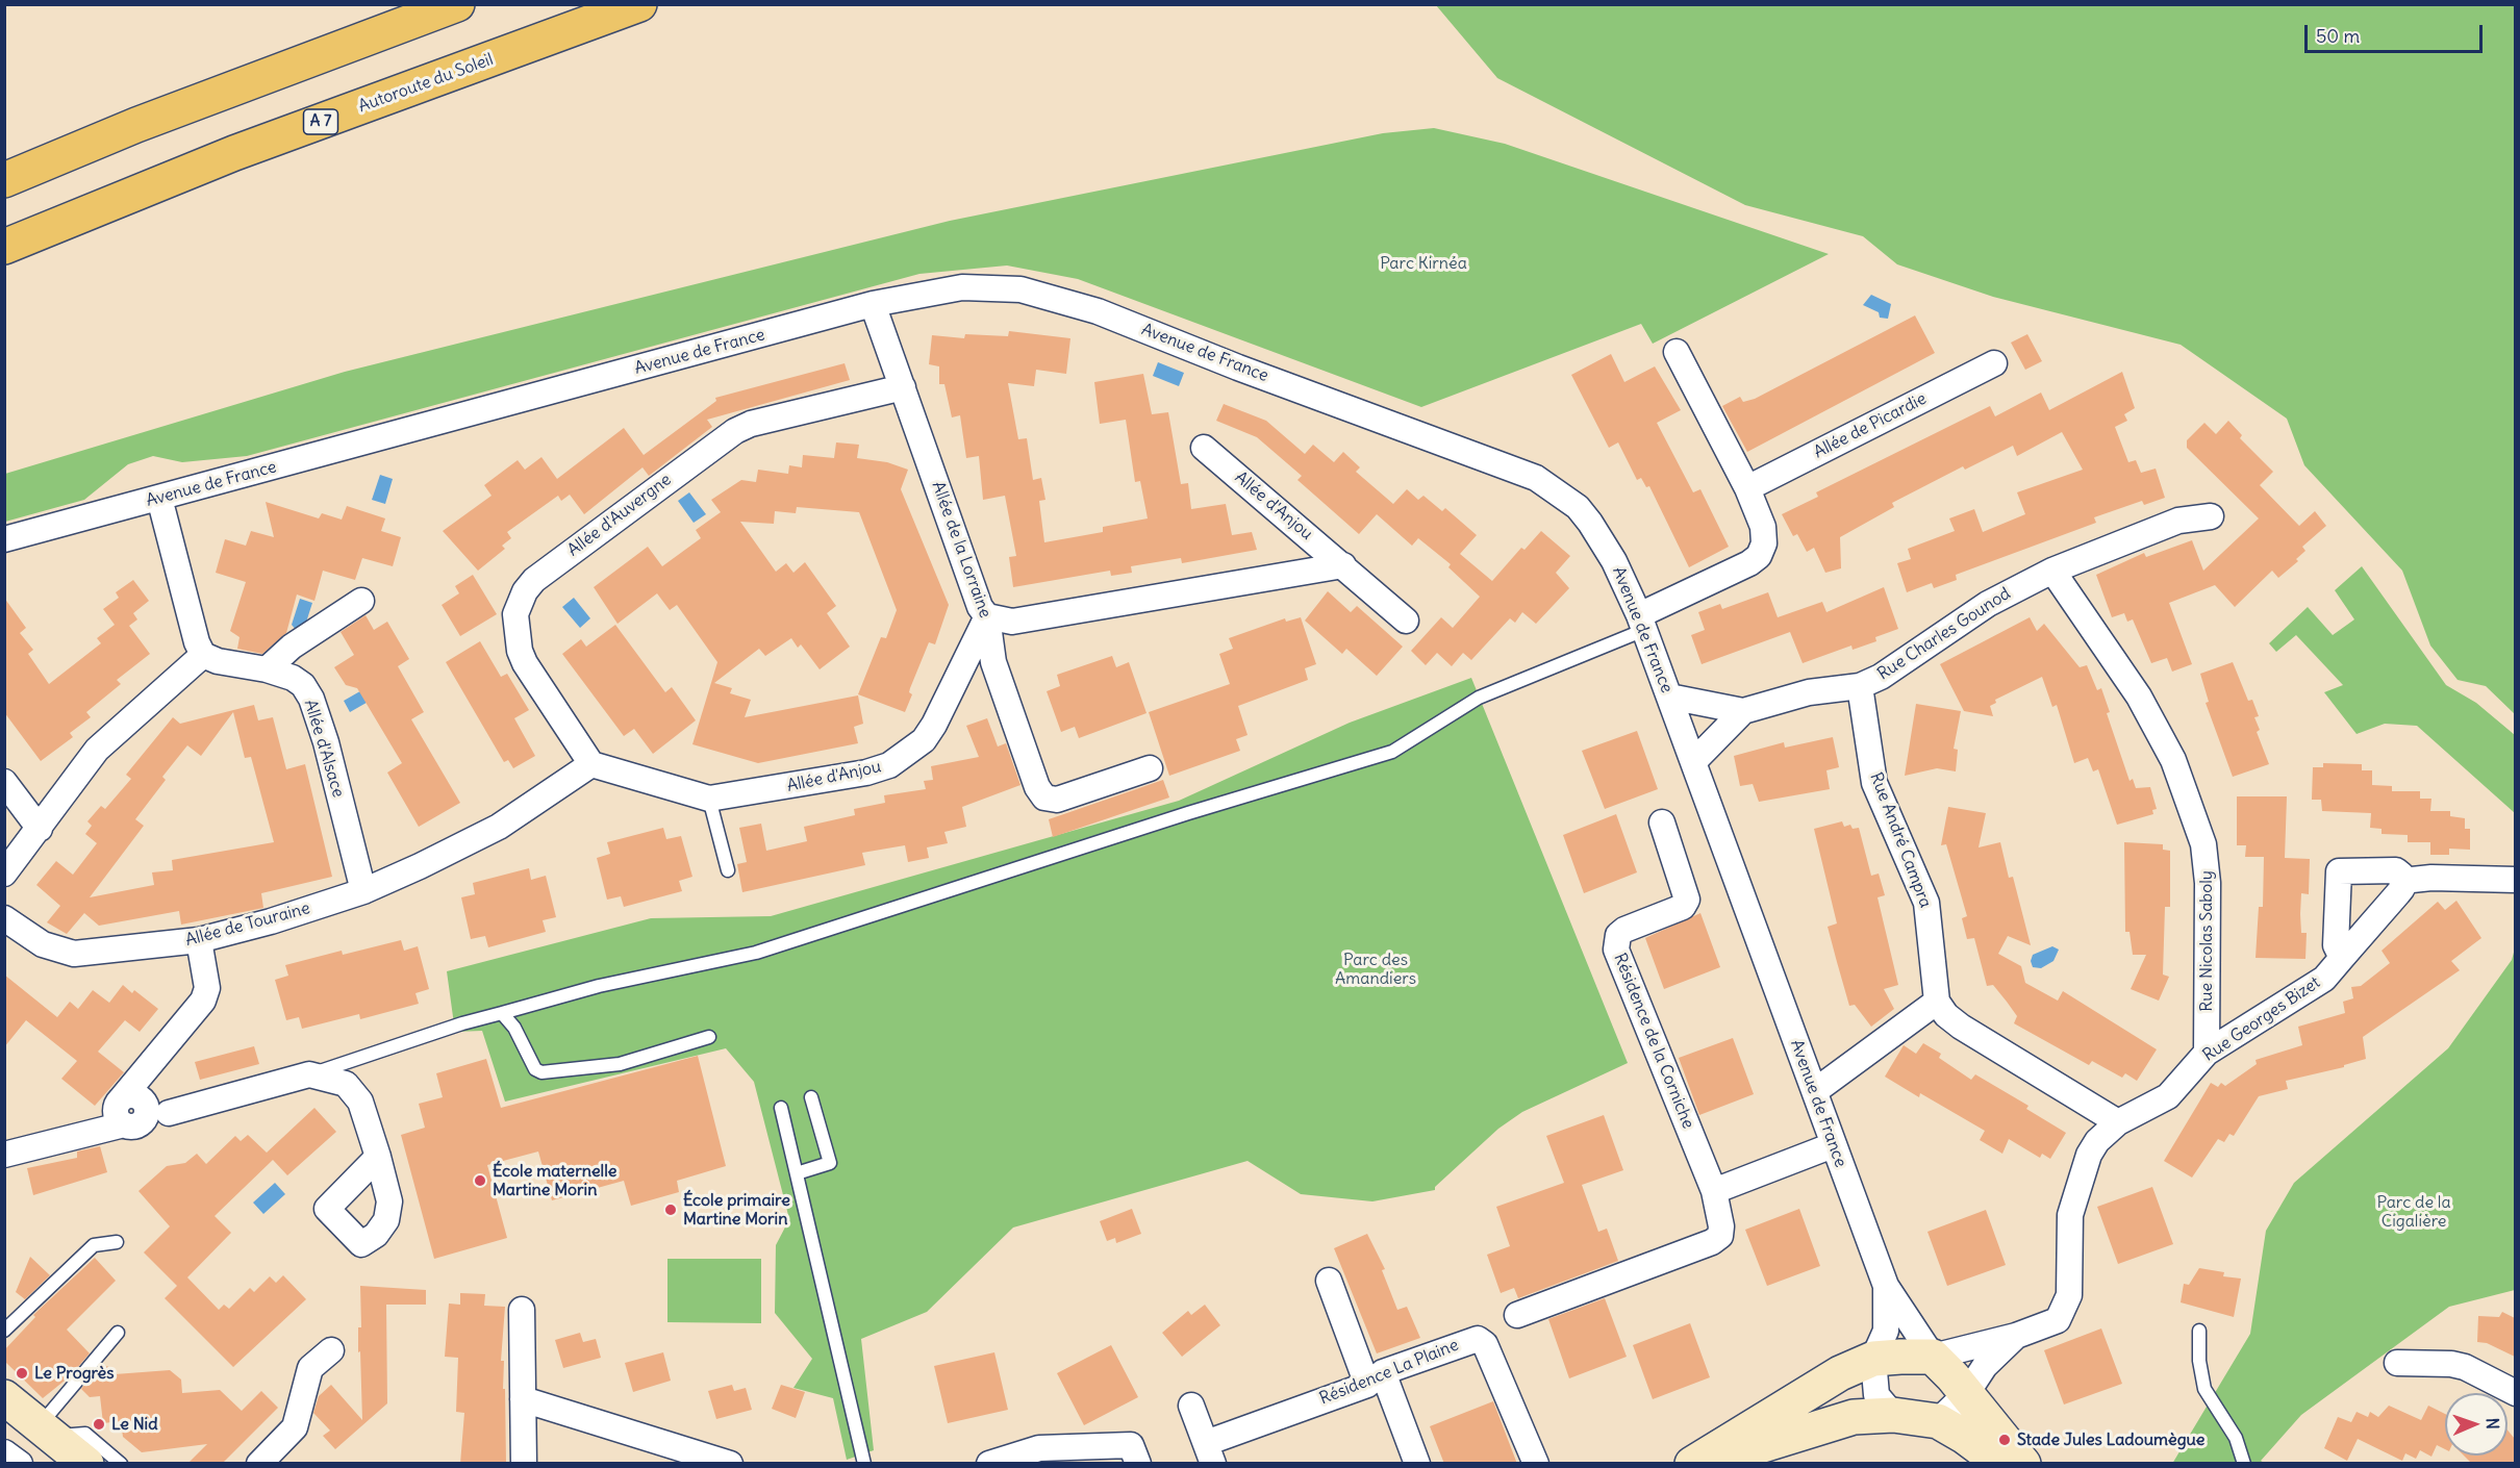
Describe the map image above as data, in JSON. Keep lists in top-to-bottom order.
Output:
{
  "streets": {
    "highway": ["Autoroute du Soleil", "A 7"],
    "street": [
      "Avenue de France",
      "Allée de Picardie",
      "Allée d'Anjou",
      "Allée d'Auvergne",
      "Allée de la Lorraine",
      "Rue Charles Gounod",
      "Allée d'Alsace",
      "Rue André Campra",
      "Allée de Touraine",
      "Rue Nicolas Saboly",
      "Rue Georges Bizet",
      "Résidence de la Corniche",
      "Résidence La Plaine"
    ]
  },
  "crossings": [
    ["Avenue de France", "Allée de la Lorraine"],
    ["Avenue de France", "Rue Charles Gounod"],
    ["Avenue de France", "Rue Georges Bizet"],
    ["Allée d'Anjou", "Allée d'Auvergne"],
    ["Allée d'Anjou", "Allée de la Lorraine"],
    ["Allée d'Anjou", "Allée de Touraine"],
    ["Allée d'Auvergne", "Allée de la Lorraine"],
    ["Allée d'Auvergne", "Allée de Touraine"],
    ["Rue Charles Gounod", "Rue André Campra"],
    ["Rue Charles Gounod", "Rue Nicolas Saboly"],
    ["Allée d'Alsace", "Allée de Touraine"],
    ["Rue Nicolas Saboly", "Rue Georges Bizet"]
  ],
  "parks": ["Parc Kirnéa", "Parc des Amandiers", "Parc de la Cigalière"],
  "places": [
    "École maternelle Martine Morin",
    "École primaire Martine Morin",
    "Le Progrès",
    "Le Nid",
    "Stade Jules Ladoumègue"
  ],
  "scale_bar": "50 m",
  "north": "right"
}
